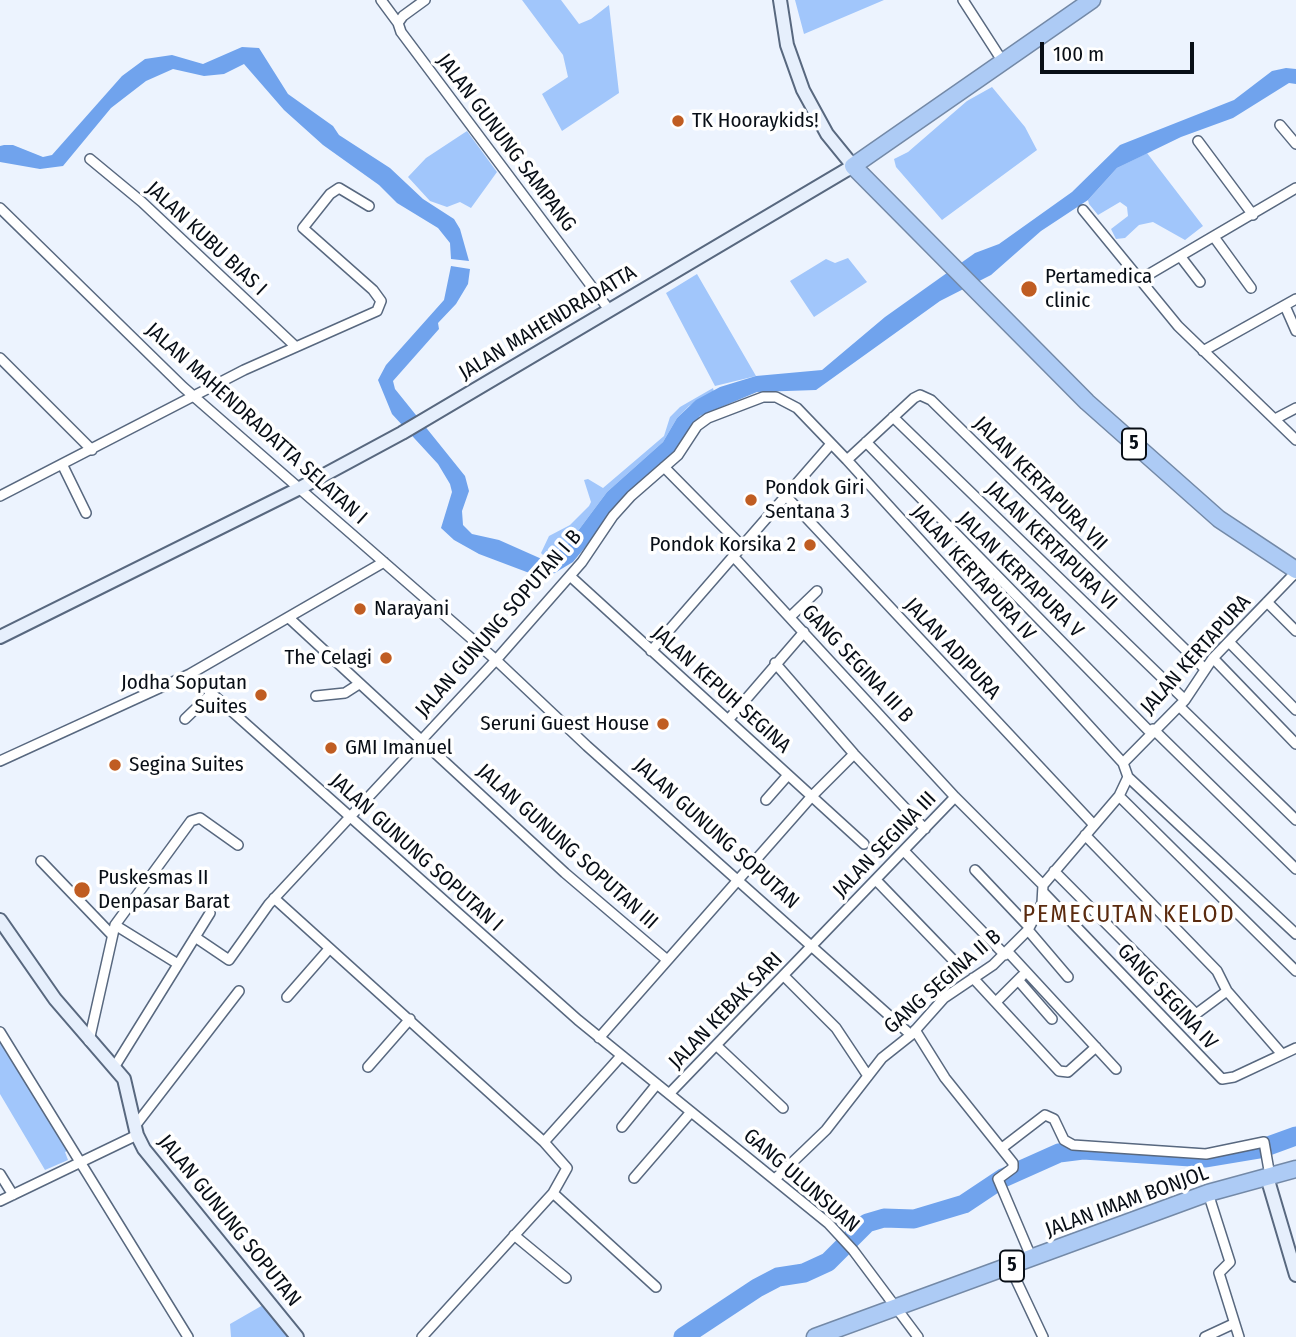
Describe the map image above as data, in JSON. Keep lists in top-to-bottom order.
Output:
{
  "streets": {
    "highway": ["JALAN MAHENDRADATTA", "5", "JALAN IMAM BONJOL"],
    "main road": ["JALAN GUNUNG SOPUTAN"],
    "street": [
      "JALAN GUNUNG SAMPANG",
      "JALAN KUBU BIAS I",
      "JALAN MAHENDRADATTA SELATAN I",
      "JALAN KERTAPURA VII",
      "JALAN KERTAPURA VI",
      "JALAN KERTAPURA IV",
      "JALAN KERTAPURA V",
      "JALAN GUNUNG SOPUTAN I B",
      "JALAN ADIPURA",
      "JALAN KERTAPURA",
      "GANG SEGINA III B",
      "JALAN KEPUH SEGINA",
      "JALAN SEGINA III",
      "JALAN GUNUNG SOPUTAN III",
      "JALAN GUNUNG SOPUTAN I",
      "GANG SEGINA II B",
      "GANG SEGINA IV",
      "JALAN KEBAK SARI",
      "GANG ULUNSUAN"
    ]
  },
  "crossings": [
    ["JALAN GUNUNG SAMPANG", "JALAN MAHENDRADATTA"],
    ["JALAN MAHENDRADATTA", "JALAN MAHENDRADATTA SELATAN I"],
    ["JALAN MAHENDRADATTA", "5"],
    ["JALAN MAHENDRADATTA SELATAN I", "JALAN GUNUNG SOPUTAN I B"],
    ["JALAN MAHENDRADATTA SELATAN I", "JALAN GUNUNG SOPUTAN"],
    ["5", "JALAN KERTAPURA"],
    ["JALAN KERTAPURA VII", "JALAN KERTAPURA VI"],
    ["JALAN KERTAPURA VII", "JALAN KERTAPURA IV"],
    ["JALAN KERTAPURA VII", "JALAN KERTAPURA V"],
    ["JALAN KERTAPURA VII", "JALAN KERTAPURA"],
    ["JALAN KERTAPURA VI", "JALAN KERTAPURA"],
    ["JALAN KERTAPURA IV", "JALAN GUNUNG SOPUTAN I B"],
    ["JALAN KERTAPURA IV", "JALAN KERTAPURA"],
    ["JALAN KERTAPURA V", "JALAN KERTAPURA"],
    ["JALAN GUNUNG SOPUTAN I B", "JALAN KEPUH SEGINA"],
    ["JALAN GUNUNG SOPUTAN I B", "JALAN GUNUNG SOPUTAN"],
    ["JALAN GUNUNG SOPUTAN I B", "JALAN GUNUNG SOPUTAN III"],
    ["JALAN GUNUNG SOPUTAN I B", "JALAN GUNUNG SOPUTAN I"],
    ["JALAN ADIPURA", "GANG SEGINA II B"],
    ["GANG SEGINA III B", "JALAN SEGINA III"],
    ["JALAN GUNUNG SOPUTAN", "JALAN SEGINA III"],
    ["JALAN GUNUNG SOPUTAN", "GANG SEGINA II B"],
    ["JALAN GUNUNG SOPUTAN", "JALAN KEBAK SARI"],
    ["JALAN SEGINA III", "GANG SEGINA II B"],
    ["JALAN SEGINA III", "GANG SEGINA IV"],
    ["JALAN SEGINA III", "JALAN KEBAK SARI"],
    ["JALAN GUNUNG SOPUTAN I", "JALAN KEBAK SARI"],
    ["GANG SEGINA II B", "GANG SEGINA IV"],
    ["GANG SEGINA II B", "GANG ULUNSUAN"],
    ["JALAN KEBAK SARI", "GANG ULUNSUAN"],
    ["GANG ULUNSUAN", "JALAN IMAM BONJOL"]
  ],
  "districts": ["PEMECUTAN KELOD"],
  "places": [
    "TK Hooraykids!",
    "Pertamedica clinic",
    "Pondok Giri Sentana 3",
    "Pondok Korsika 2",
    "Narayani",
    "The Celagi",
    "Jodha Soputan Suites",
    "Seruni Guest House",
    "GMI Imanuel",
    "Segina Suites",
    "Puskesmas II Denpasar Barat"
  ],
  "scale_bar": "100 m"
}
